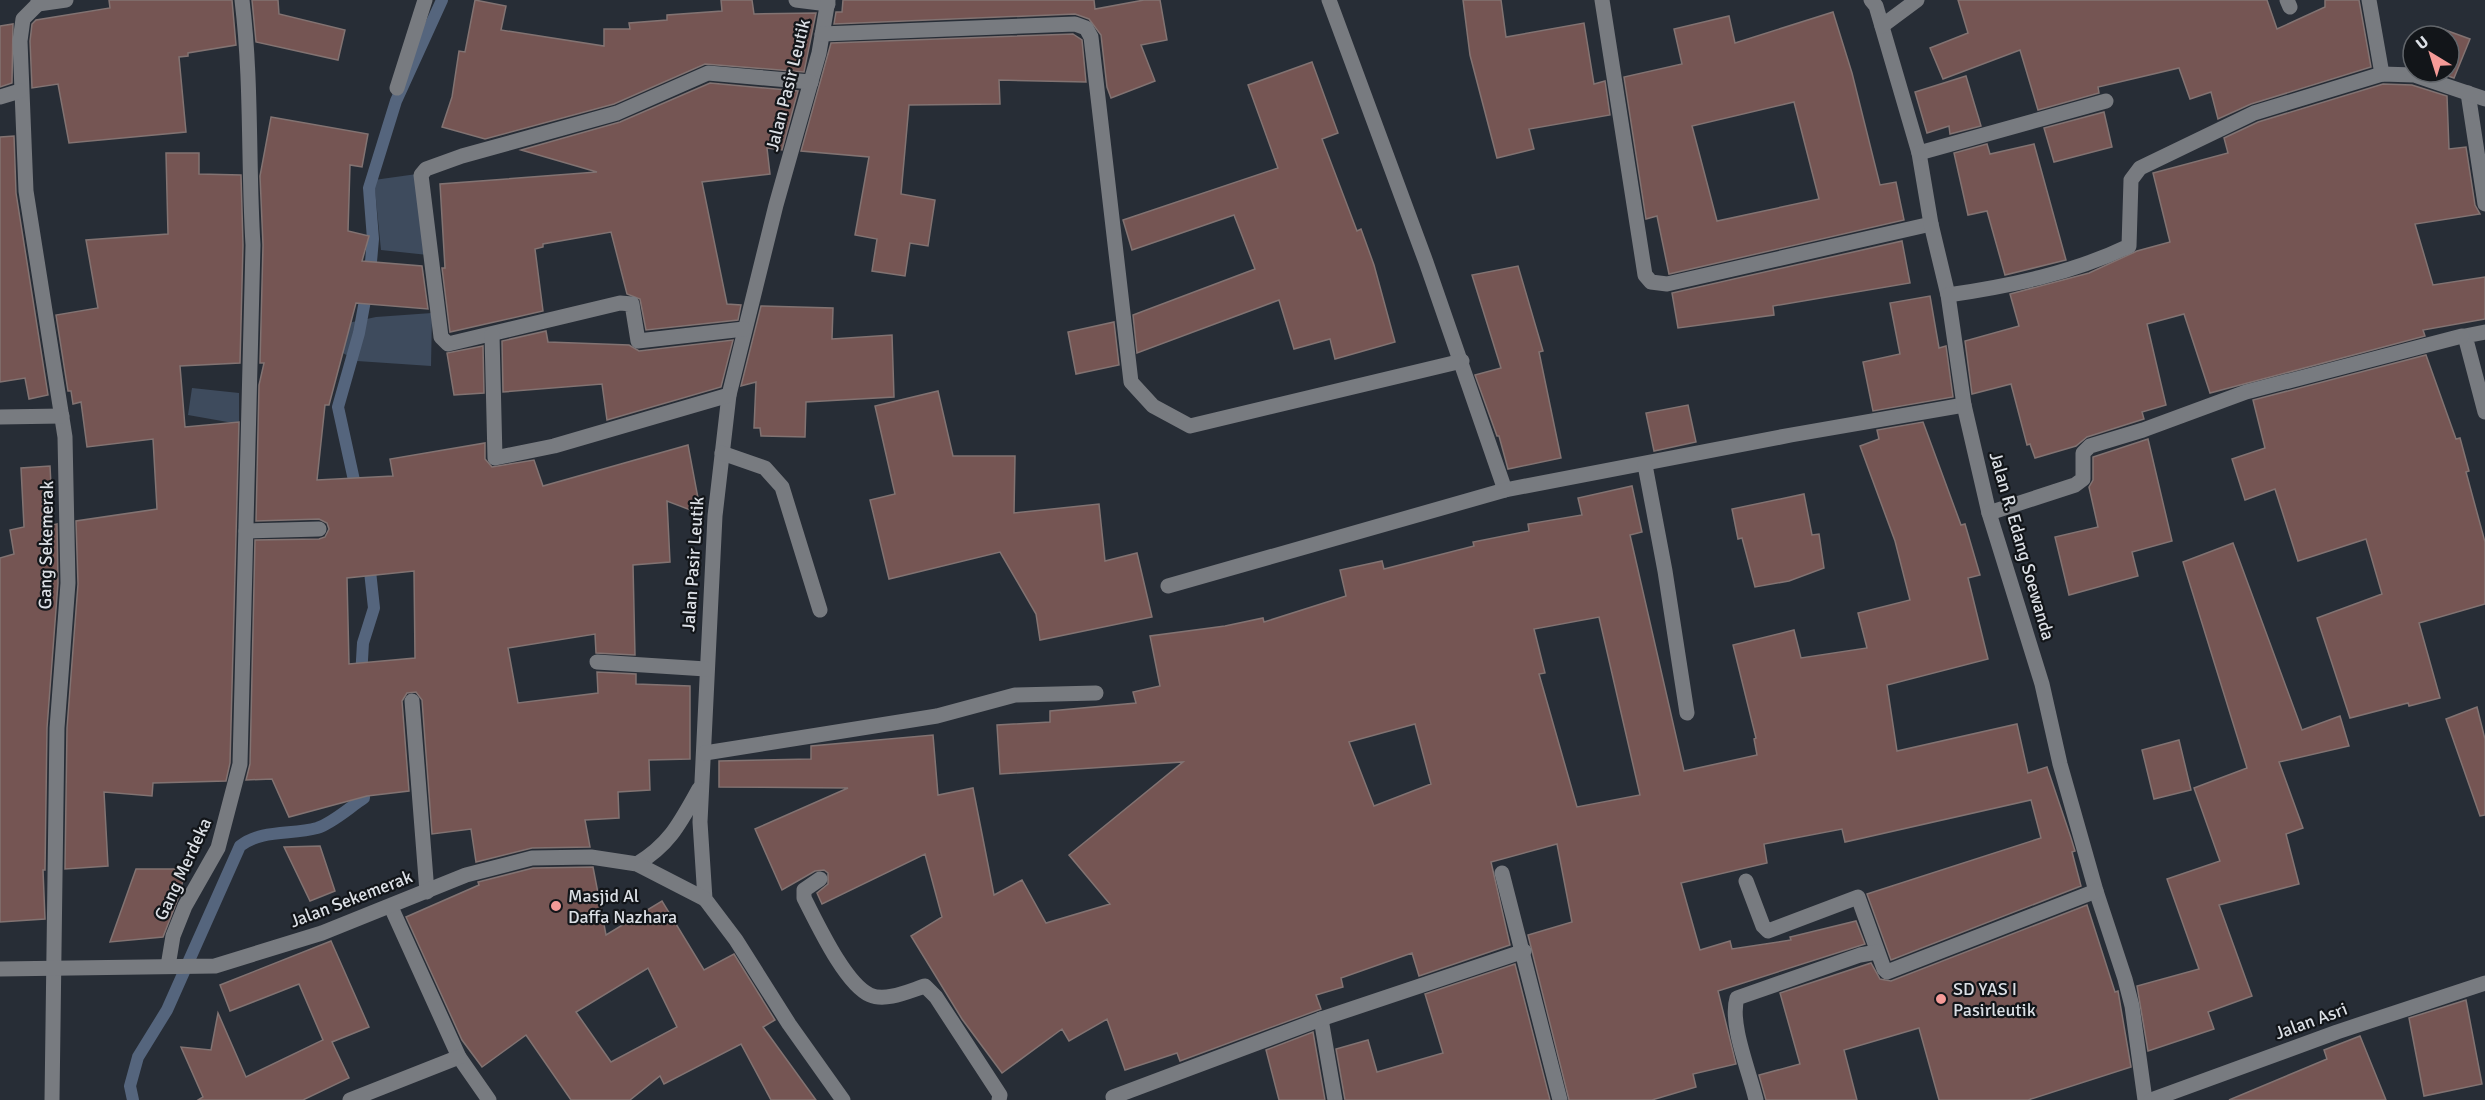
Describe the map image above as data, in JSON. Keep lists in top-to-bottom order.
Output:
{
  "streets": {
    "street": [
      "Jalan Pasir Leutik",
      "Gang Sekemerak",
      "Jalan R. Edang Soewanda",
      "Gang Merdeka",
      "Jalan Sekemerak",
      "Jalan Asri"
    ]
  },
  "crossings": [
    ["Jalan Pasir Leutik", "Jalan Sekemerak"],
    ["Gang Sekemerak", "Jalan Sekemerak"],
    ["Gang Merdeka", "Jalan Sekemerak"]
  ],
  "places": ["Masjid Al Daffa Nazhara", "SD YAS I Pasirleutik"],
  "north": "top left"
}
